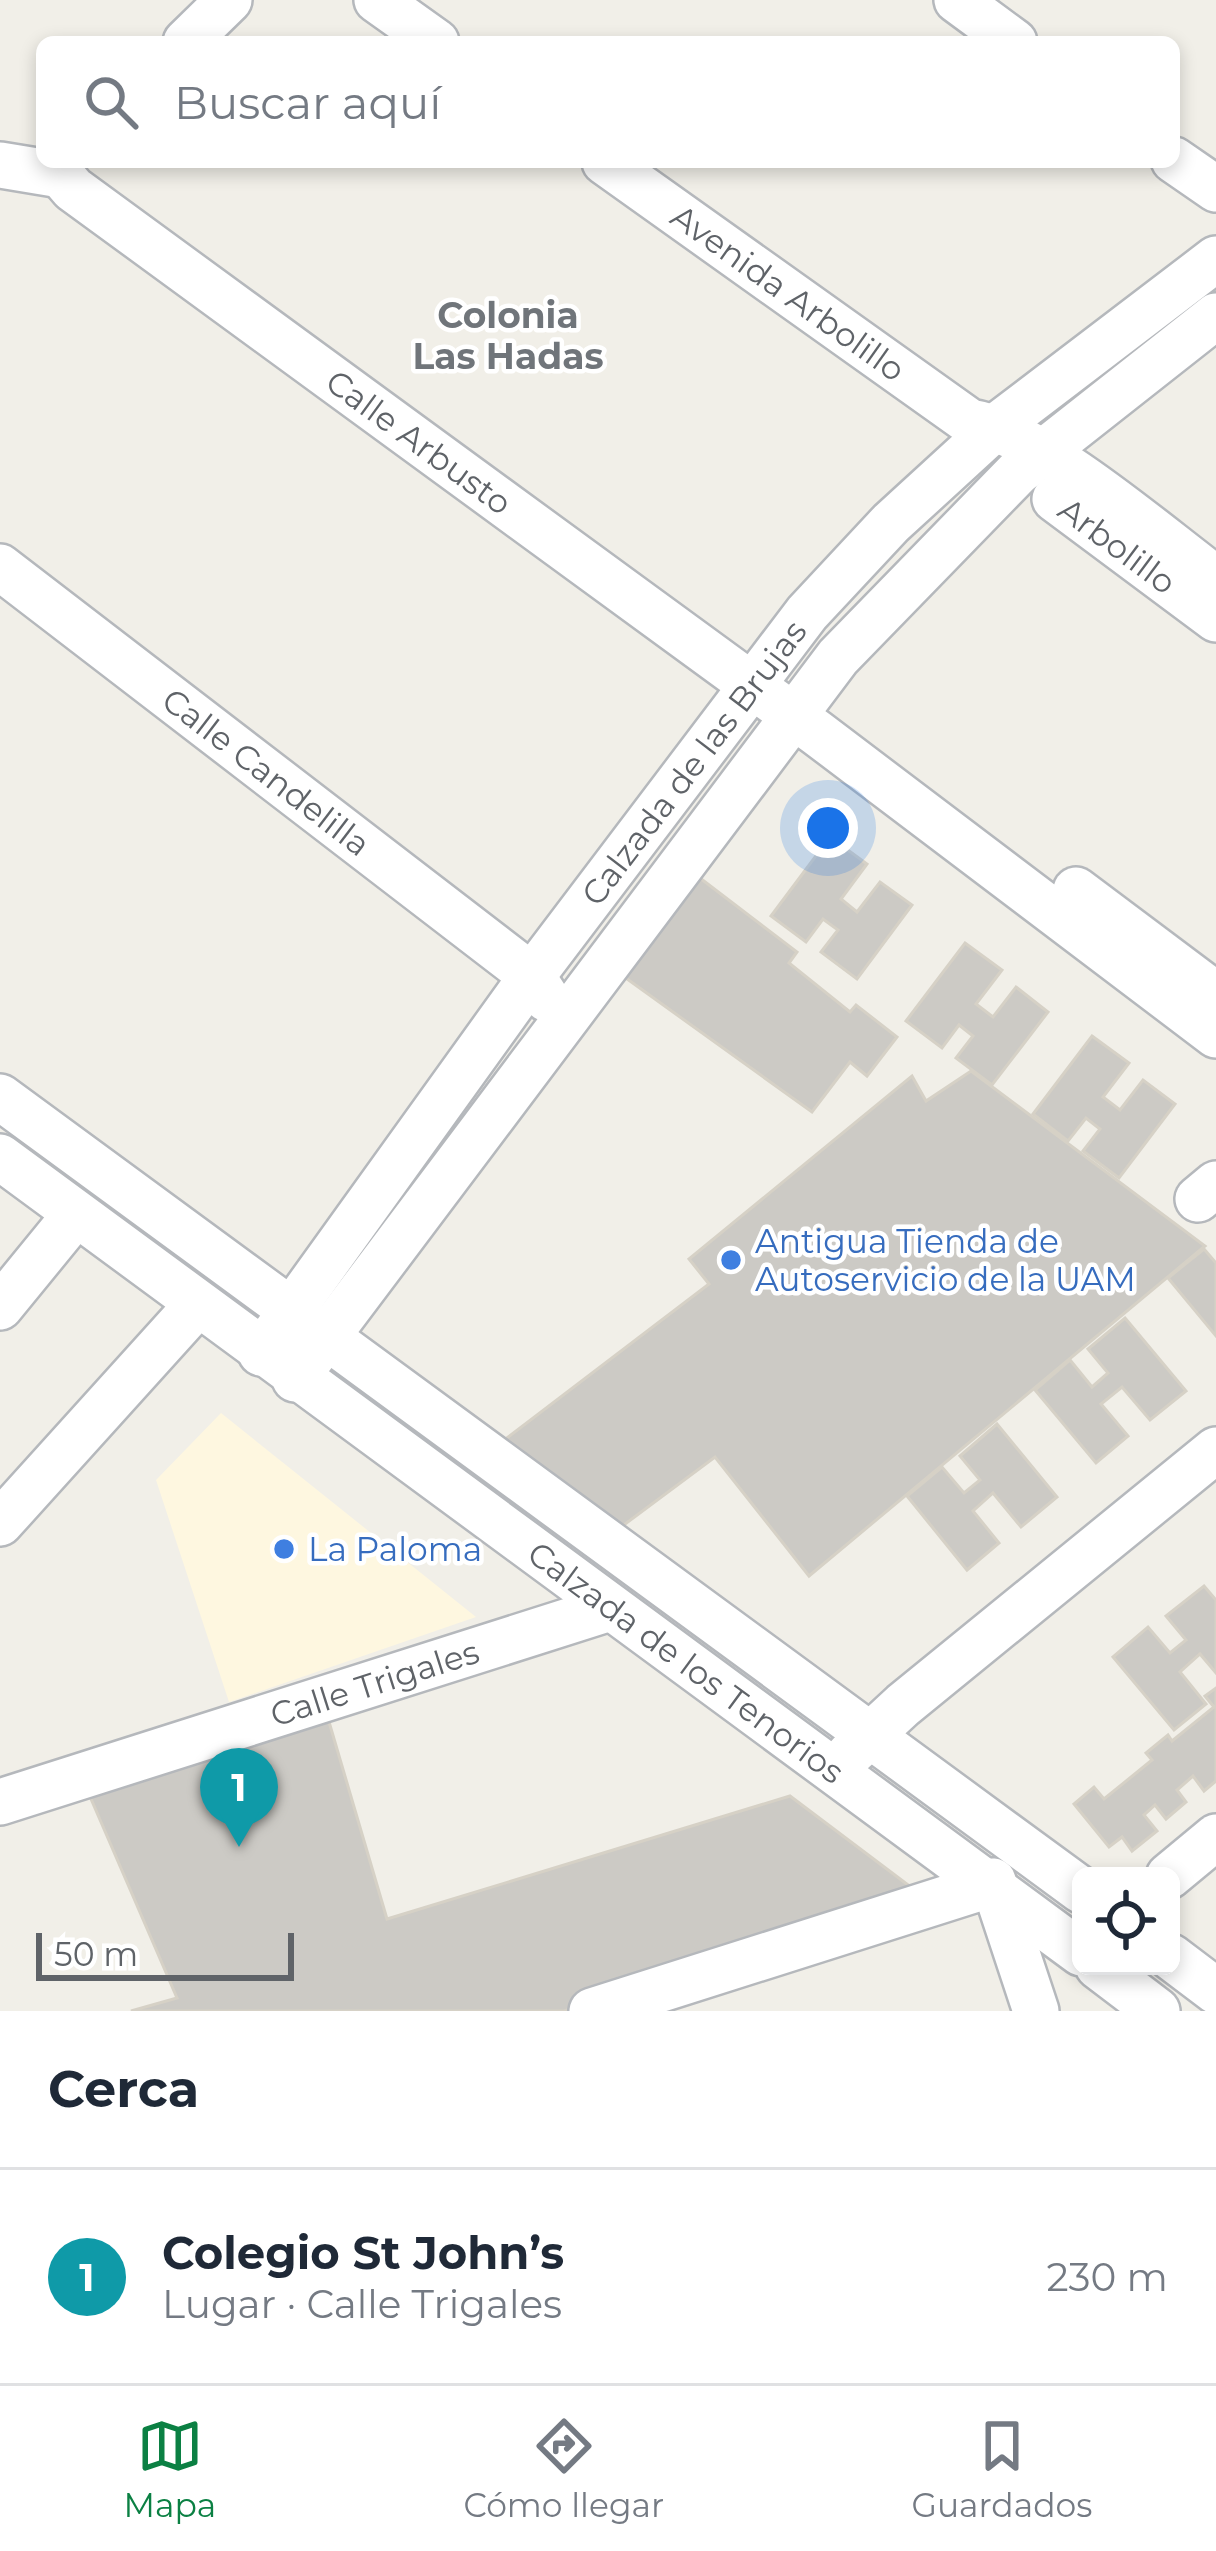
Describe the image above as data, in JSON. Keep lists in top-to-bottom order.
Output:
{
  "streets": {
    "street": [
      "Avenida Arbolillo",
      "Calle Arbusto",
      "Arbolillo",
      "Calzada de las Brujas",
      "Calle Candelilla",
      "Calzada de los Tenorios",
      "Calle Trigales"
    ]
  },
  "crossings": [
    ["Avenida Arbolillo", "Arbolillo"],
    ["Avenida Arbolillo", "Calzada de las Brujas"],
    ["Calle Arbusto", "Calzada de las Brujas"],
    ["Arbolillo", "Calzada de las Brujas"],
    ["Calzada de las Brujas", "Calle Candelilla"],
    ["Calzada de las Brujas", "Calzada de los Tenorios"],
    ["Calzada de los Tenorios", "Calle Trigales"]
  ],
  "districts": ["Colonia Las Hadas"],
  "places": ["Antigua Tienda de Autoservicio de la UAM", "La Paloma"],
  "scale_bar": "50 m",
  "page": {
    "search": "Buscar aquí",
    "pins": "1",
    "scale": "50 m",
    "heading": "Cerca",
    "list": [
      {
        "mark": "1",
        "name": "Colegio St John’s",
        "note": "Lugar · Calle Trigales",
        "value": "230 m"
      }
    ],
    "nav": ["Mapa", "Cómo llegar", "Guardados"]
  }
}
